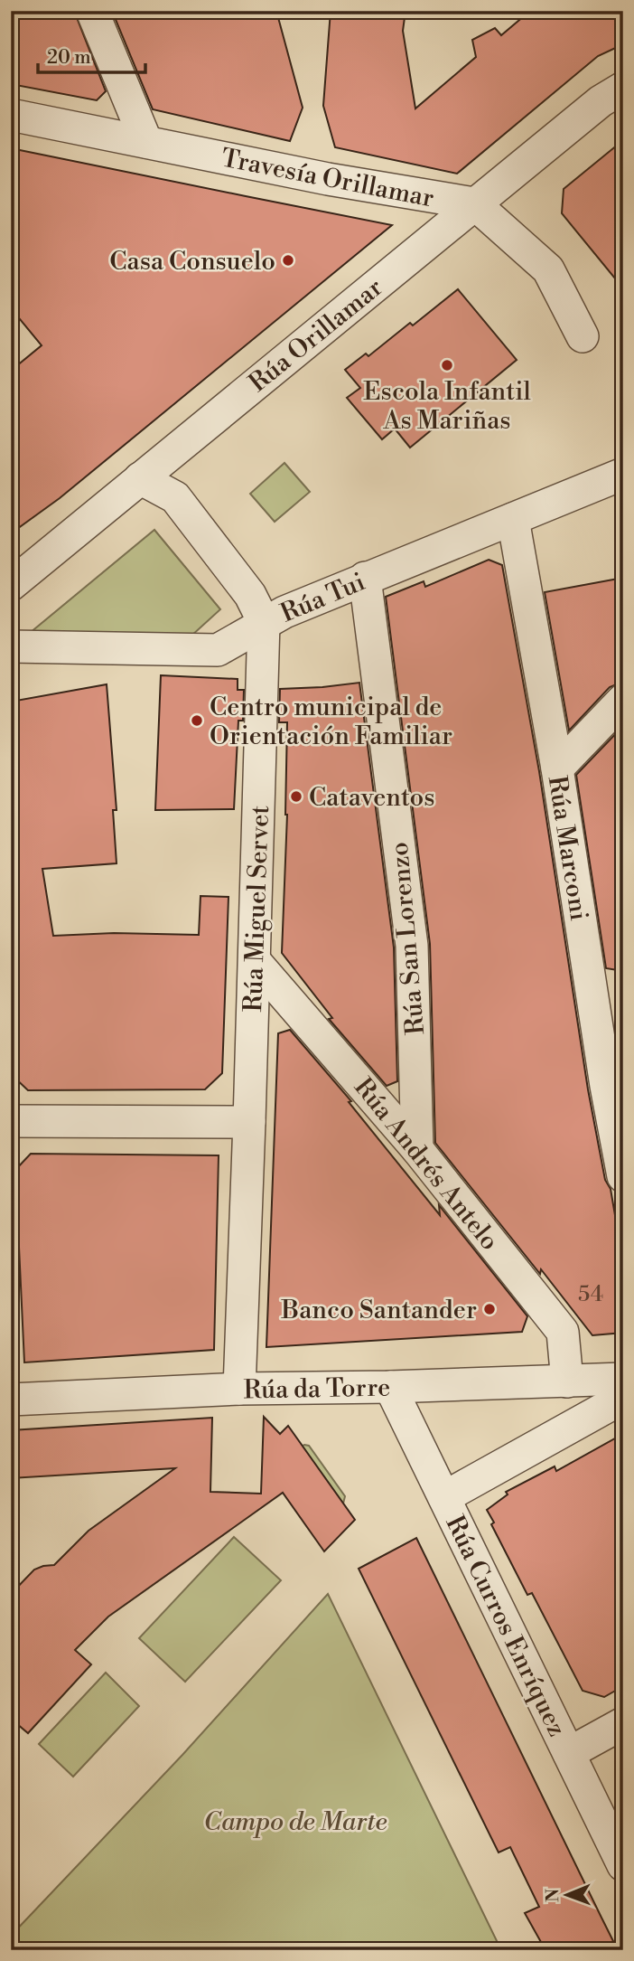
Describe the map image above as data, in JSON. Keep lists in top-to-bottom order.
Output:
{
  "streets": {
    "street": [
      "Travesía Orillamar",
      "Rúa Orillamar",
      "Rúa Tui",
      "Rúa Marconi",
      "Rúa Miguel Servet",
      "Rúa San Lorenzo",
      "Rúa Andrés Antelo",
      "Rúa da Torre",
      "Rúa Curros Enríquez"
    ]
  },
  "crossings": [
    ["Travesía Orillamar", "Rúa Orillamar"],
    ["Rúa Orillamar", "Rúa Miguel Servet"],
    ["Rúa Tui", "Rúa Marconi"],
    ["Rúa Tui", "Rúa Miguel Servet"],
    ["Rúa Tui", "Rúa San Lorenzo"],
    ["Rúa Miguel Servet", "Rúa Andrés Antelo"],
    ["Rúa Miguel Servet", "Rúa da Torre"],
    ["Rúa San Lorenzo", "Rúa Andrés Antelo"],
    ["Rúa Andrés Antelo", "Rúa da Torre"],
    ["Rúa da Torre", "Rúa Curros Enríquez"]
  ],
  "parks": ["Campo de Marte"],
  "places": [
    "Casa Consuelo",
    "Escola Infantil As Mariñas",
    "Centro municipal de Orientación Familiar",
    "Cataventos",
    "Banco Santander"
  ],
  "house_numbers": ["54"],
  "scale_bar": "20 m",
  "north": "left"
}
